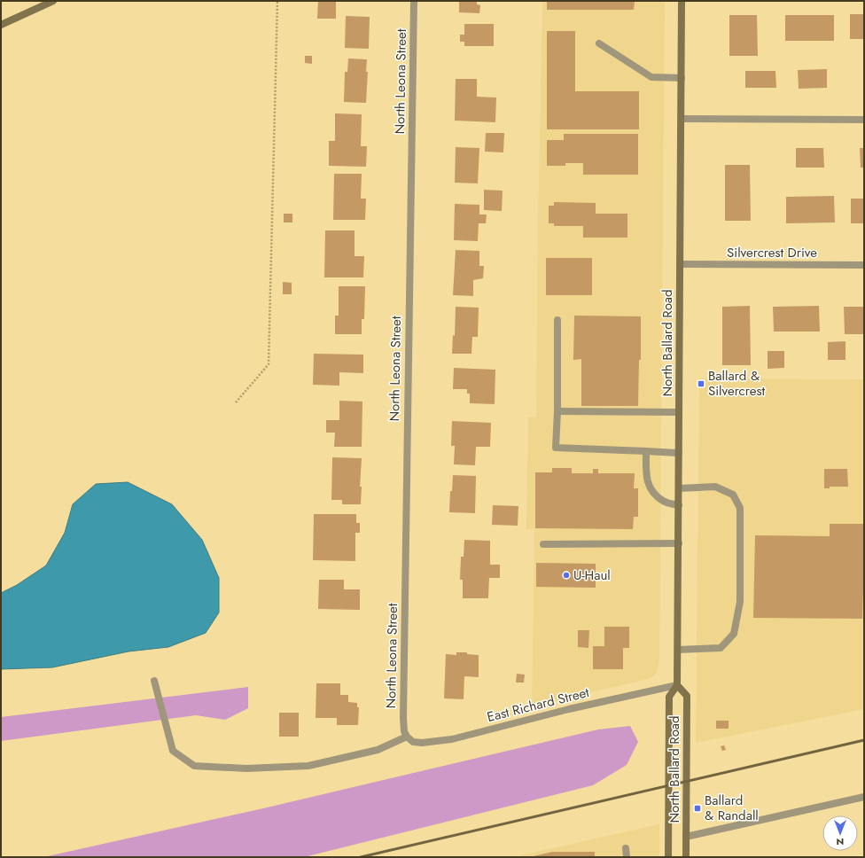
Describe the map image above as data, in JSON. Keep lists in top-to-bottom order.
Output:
{
  "streets": {
    "main road": ["North Ballard Road"],
    "street": ["North Leona Street", "Silvercrest Drive", "East Richard Street"]
  },
  "crossings": [
    ["North Leona Street", "East Richard Street"],
    ["Silvercrest Drive", "North Ballard Road"],
    ["North Ballard Road", "East Richard Street"]
  ],
  "places": {
    "transit": ["Ballard & Silvercrest", "Ballard & Randall"],
    "other": ["U-Haul"]
  },
  "north": "bottom"
}
